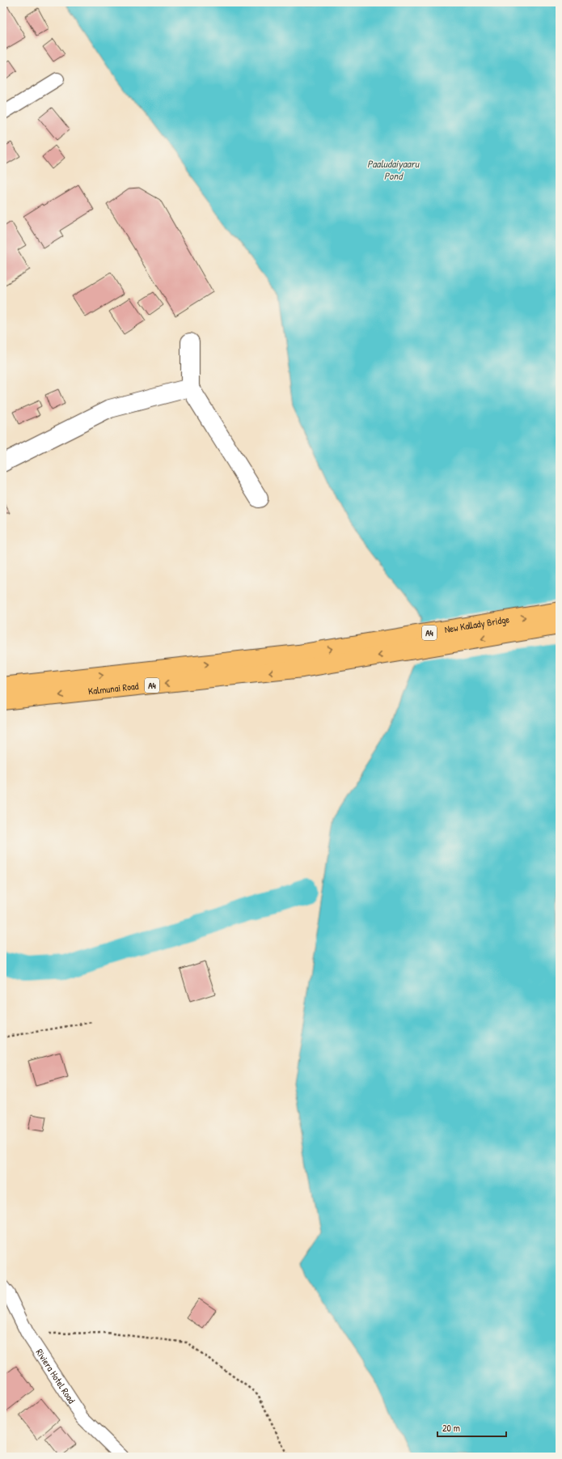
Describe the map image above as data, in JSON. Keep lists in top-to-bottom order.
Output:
{
  "streets": {
    "highway": ["New Kallady Bridge", "A4", "Kalmunai Road"],
    "lane": ["Riviera Hotel Road"]
  },
  "crossings": [
    ["New Kallady Bridge", "Kalmunai Road"]
  ],
  "water": ["Paaludaiyaaru Pond"],
  "scale_bar": "20 m"
}
